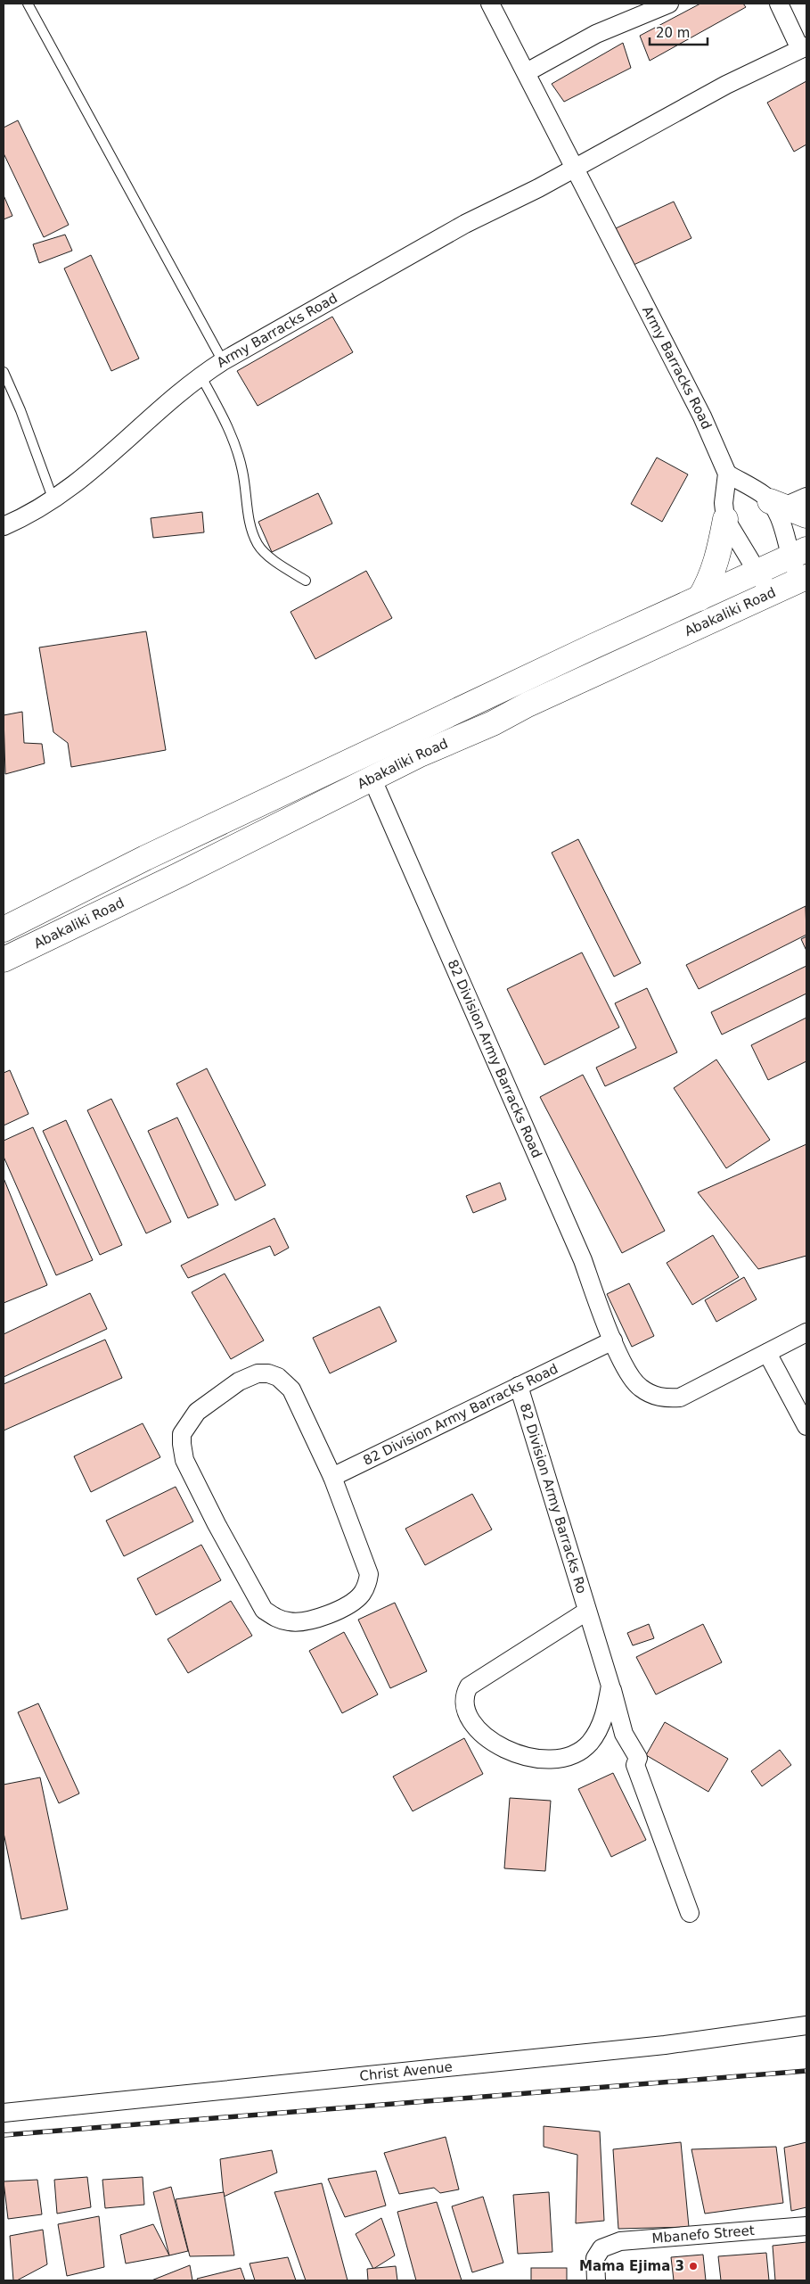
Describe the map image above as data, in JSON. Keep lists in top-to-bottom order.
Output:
{
  "streets": {
    "main road": ["Abakaliki Road"],
    "street": [
      "Army Barracks Road",
      "82 Division Army Barracks Road",
      "82 Division Army Barracks Ro",
      "Christ Avenue",
      "Mbanefo Street"
    ]
  },
  "crossings": [
    ["Abakaliki Road", "82 Division Army Barracks Road"],
    ["82 Division Army Barracks Road", "82 Division Army Barracks Ro"]
  ],
  "places": ["Mama Ejima 3"],
  "scale_bar": "20 m"
}
